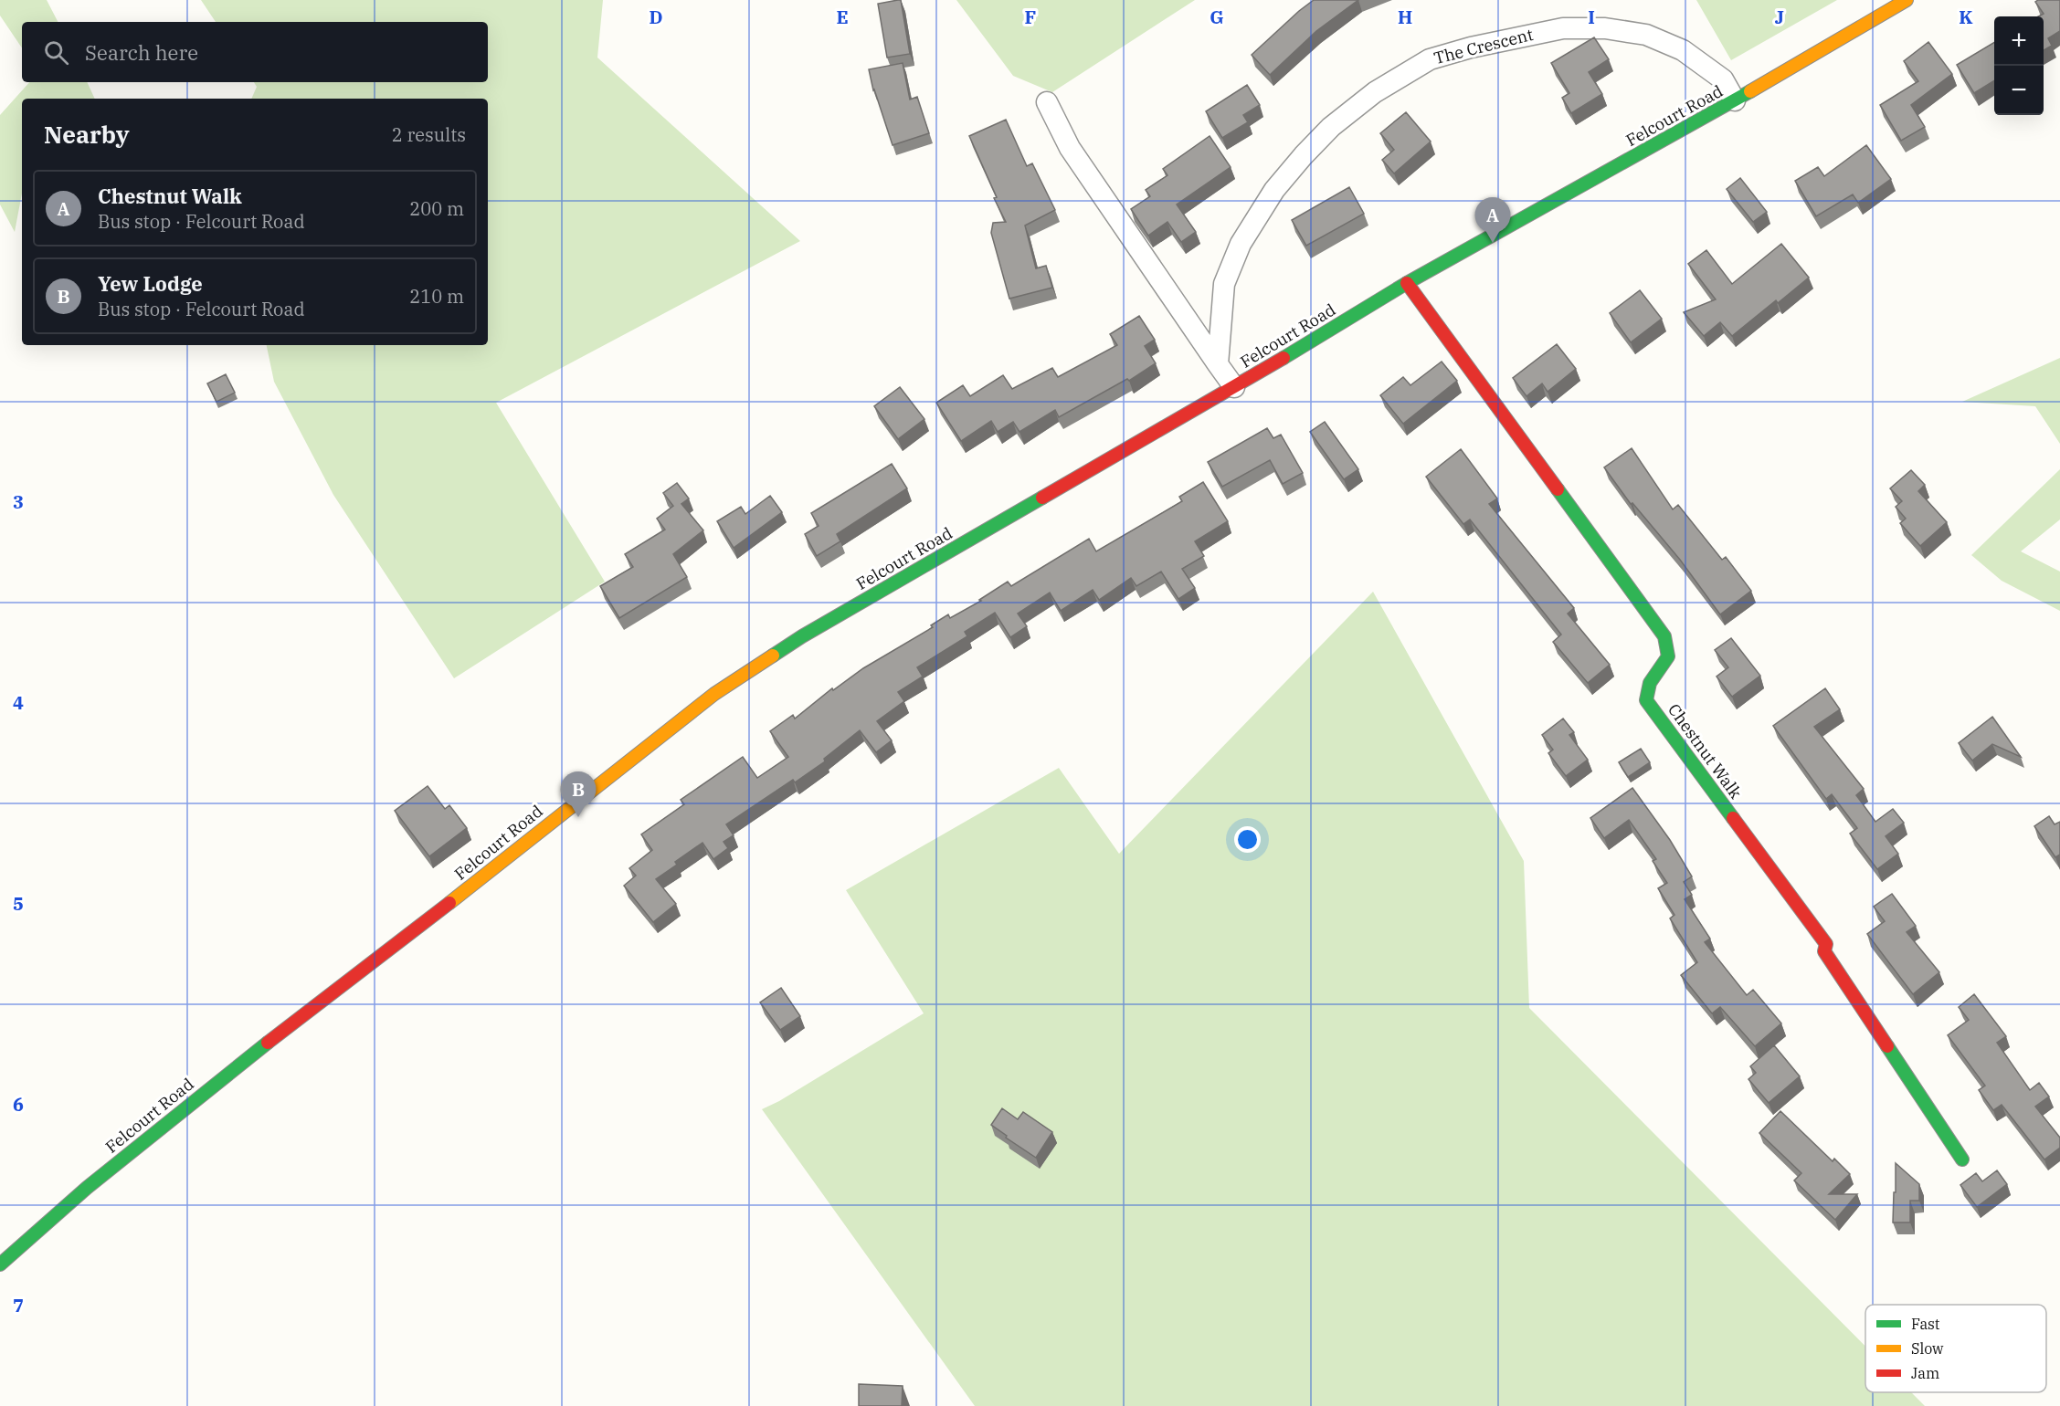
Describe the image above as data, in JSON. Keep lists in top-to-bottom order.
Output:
{
  "streets": {
    "street": ["The Crescent", "Felcourt Road", "Chestnut Walk"]
  },
  "crossings": [
    ["The Crescent", "Felcourt Road"],
    ["Felcourt Road", "Chestnut Walk"]
  ],
  "legend": ["Fast", "Slow", "Jam"],
  "page": {
    "map_buttons": ["+", "−"],
    "search": "Search here",
    "heading": ["Nearby", "2 results"],
    "list": [
      {
        "mark": "A",
        "name": "Chestnut Walk",
        "note": "Bus stop · Felcourt Road",
        "value": "200 m"
      },
      {
        "mark": "B",
        "name": "Yew Lodge",
        "note": "Bus stop · Felcourt Road",
        "value": "210 m"
      }
    ],
    "pins": ["A", "B"]
  },
  "grid": {
    "columns": [
      "D",
      "E",
      "F",
      "G",
      "H",
      "I",
      "J",
      "K"
    ],
    "rows": [
      "3",
      "4",
      "5",
      "6",
      "7"
    ]
  }
}
